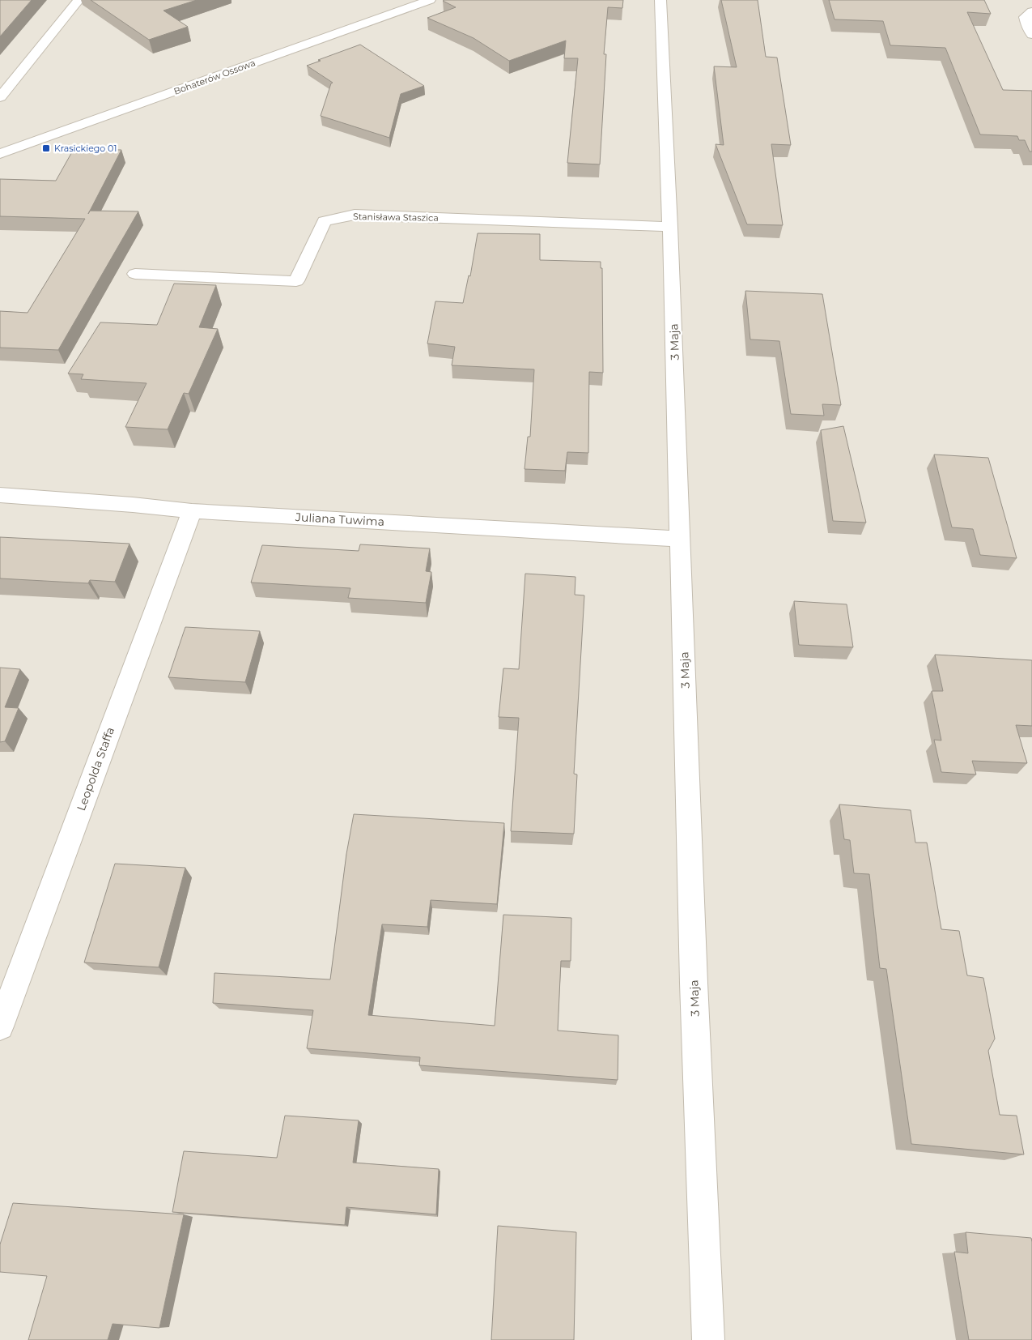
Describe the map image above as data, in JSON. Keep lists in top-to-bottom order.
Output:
{
  "streets": {
    "street": [
      "Bohaterów Ossowa",
      "Stanisława Staszica",
      "3 Maja",
      "Juliana Tuwima",
      "Leopolda Staffa"
    ]
  },
  "crossings": [
    ["Stanisława Staszica", "3 Maja"],
    ["3 Maja", "Juliana Tuwima"],
    ["Juliana Tuwima", "Leopolda Staffa"]
  ],
  "places": {
    "transit": ["Krasickiego 01"]
  }
}
